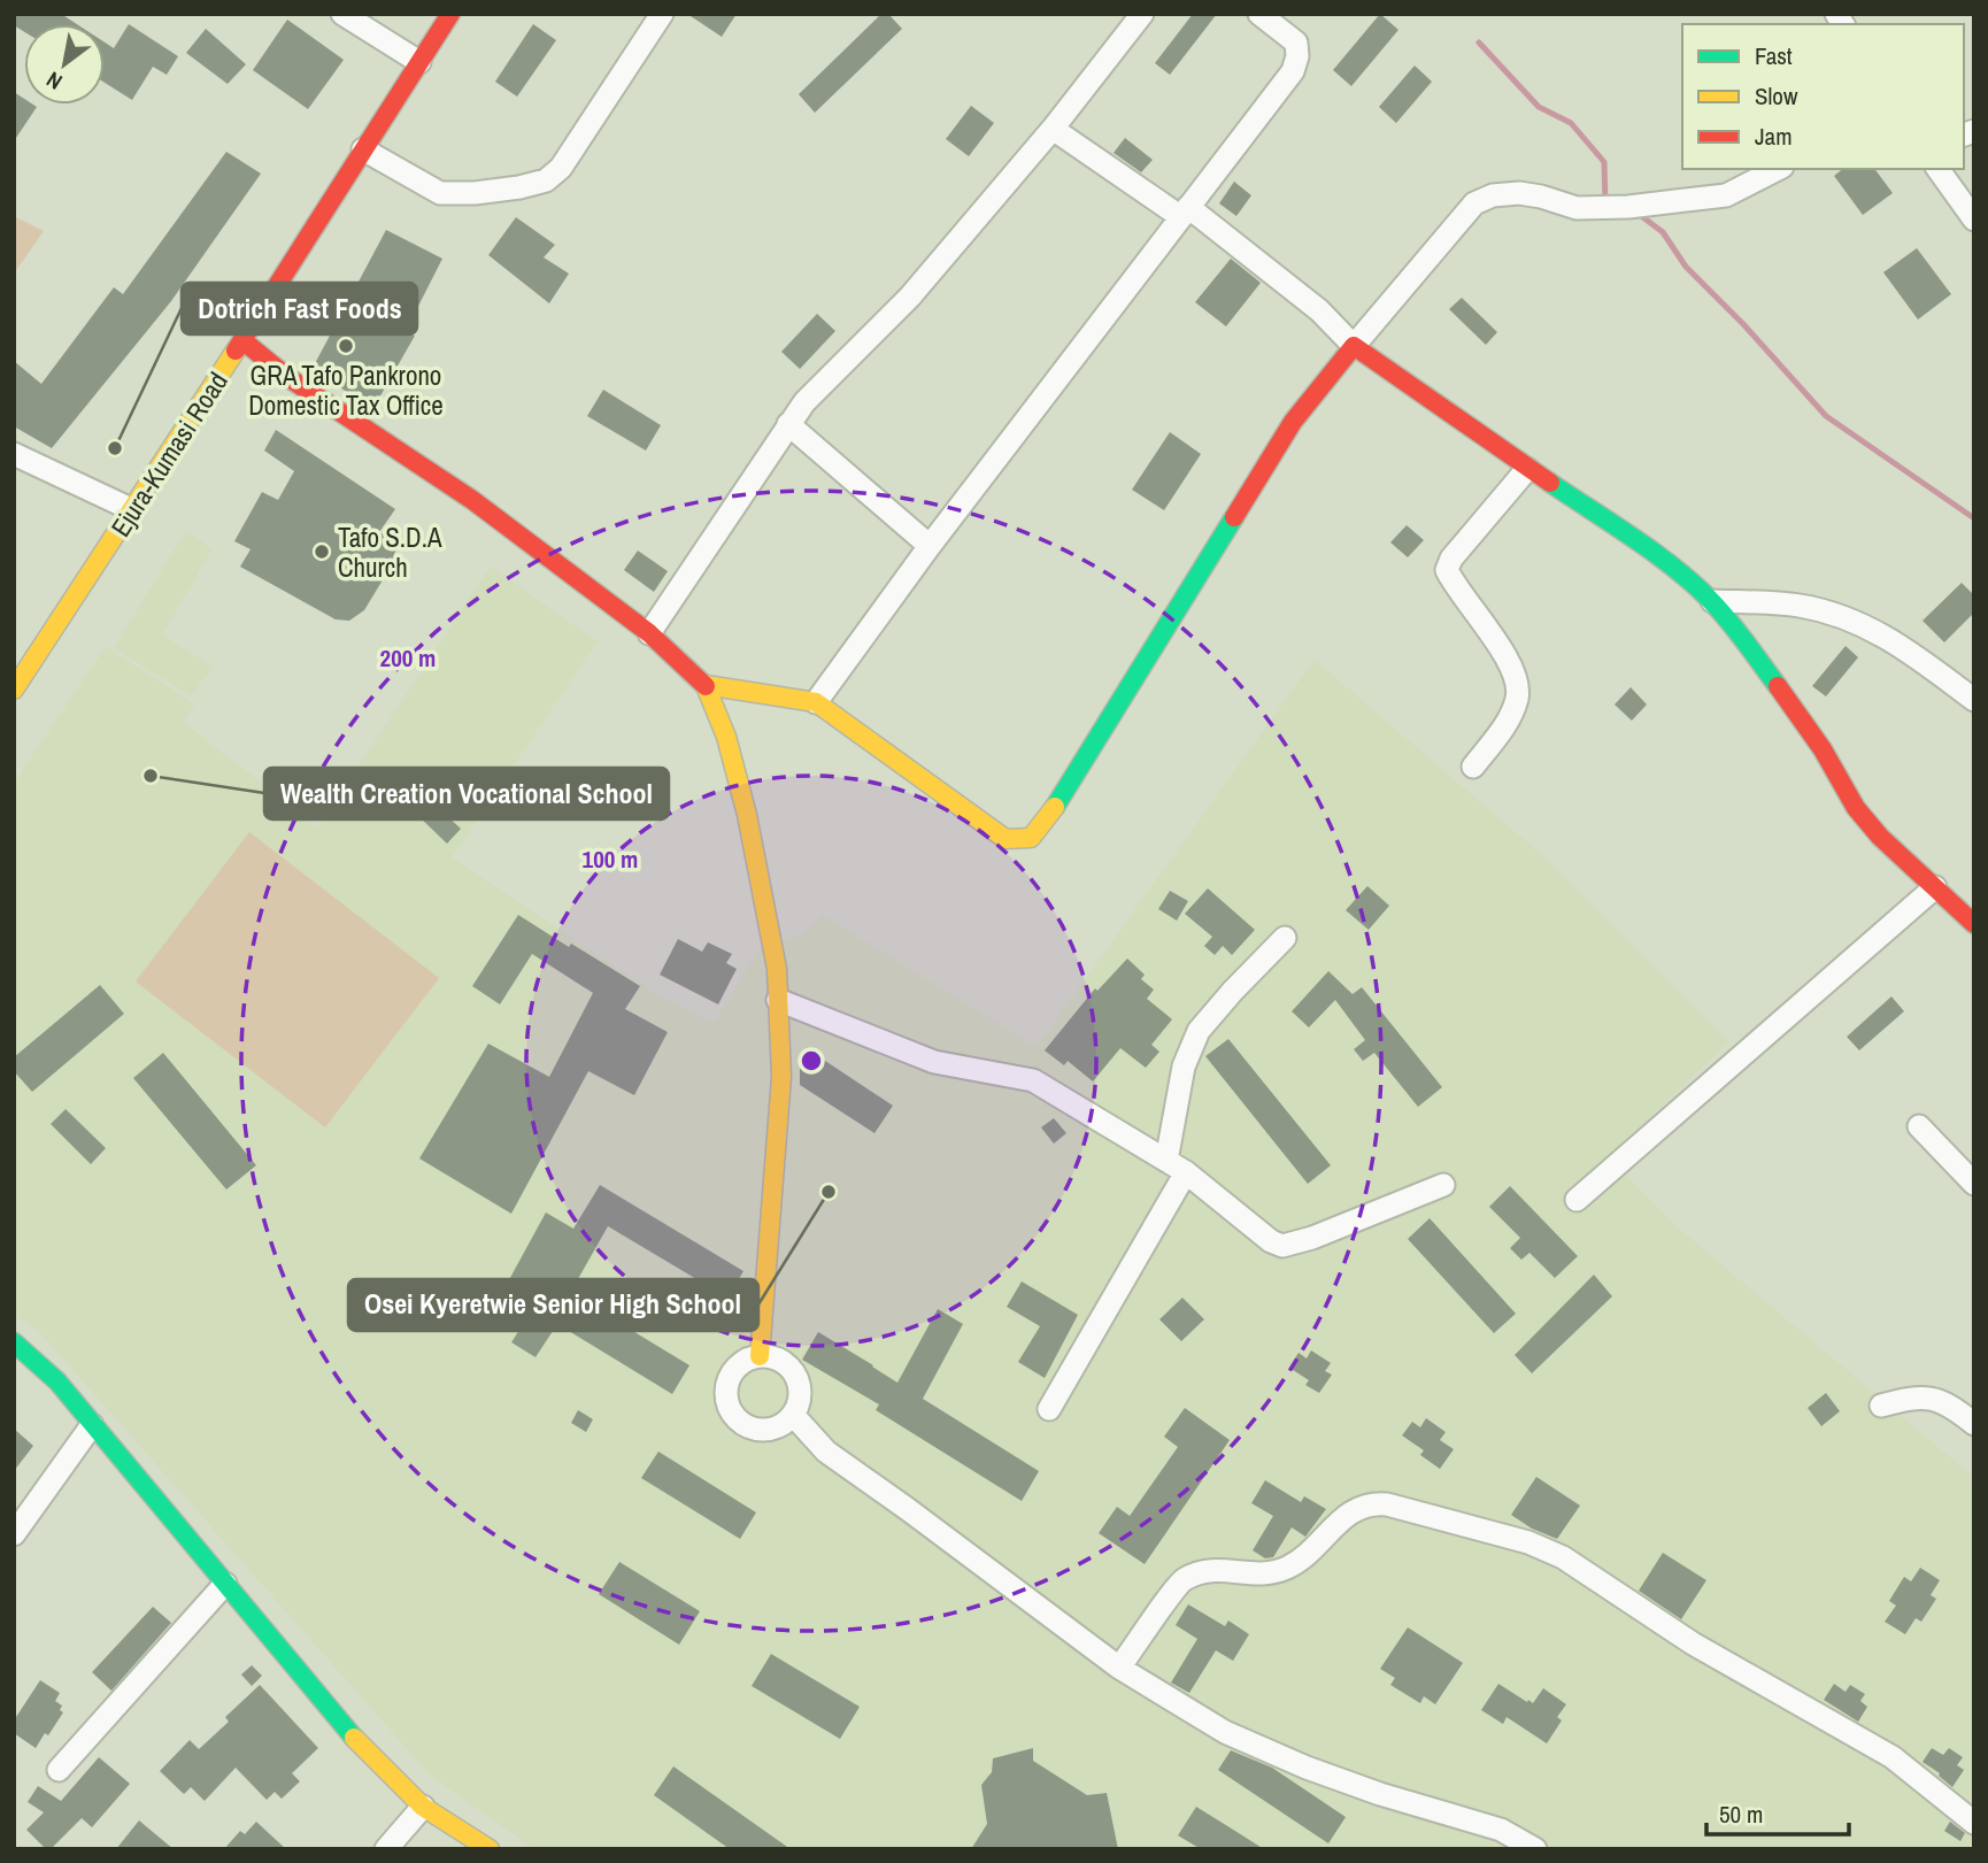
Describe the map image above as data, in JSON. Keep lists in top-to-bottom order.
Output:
{
  "streets": {
    "street": ["Ejura-Kumasi Road"]
  },
  "places": [
    "GRA Tafo Pankrono Domestic Tax Office",
    "Dotrich Fast Foods",
    "Tafo S.D.A Church",
    "Wealth Creation Vocational School",
    "Osei Kyeretwie Senior High School"
  ],
  "legend": ["Fast", "Slow", "Jam"],
  "scale_bar": "50 m",
  "north": "bottom left",
  "rings": ["200 m", "100 m"]
}
